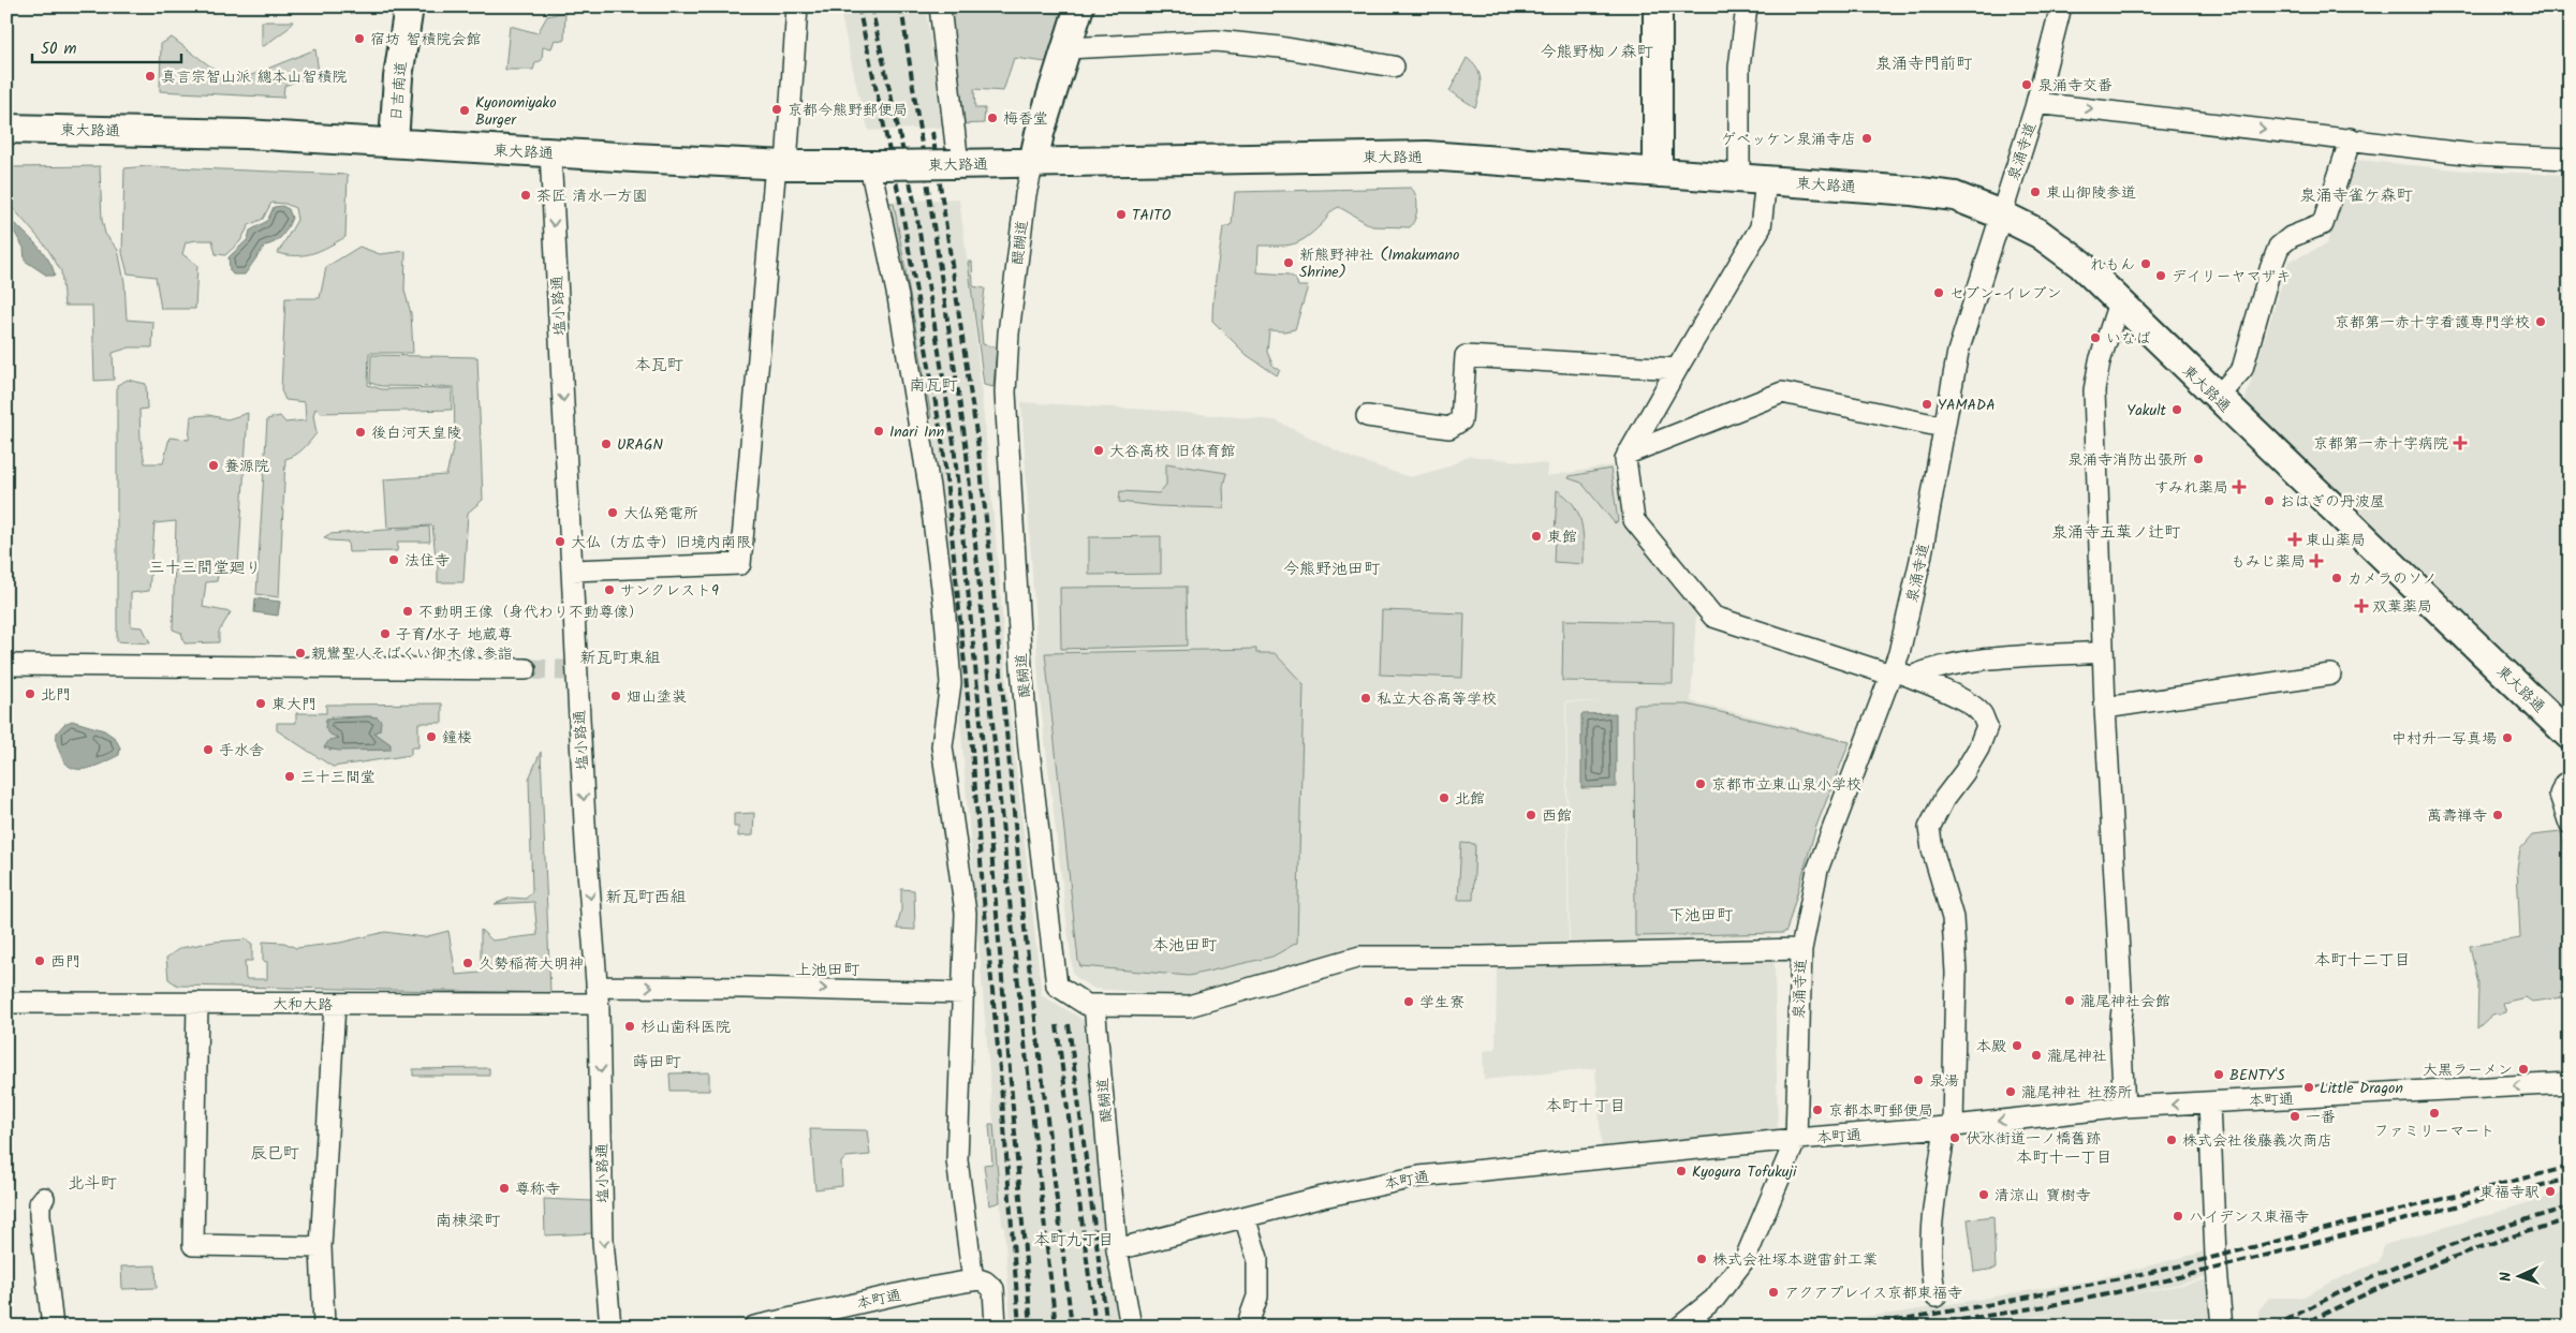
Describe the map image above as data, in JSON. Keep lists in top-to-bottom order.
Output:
{
  "streets": {
    "main road": ["日吉南道", "東大路通", "醍醐道"],
    "street": [
      "泉涌寺道",
      "塩小路通",
      "大和大路",
      "本町通"
    ]
  },
  "crossings": [
    ["日吉南道", "東大路通"],
    ["東大路通", "泉涌寺道"],
    ["東大路通", "醍醐道"],
    ["東大路通", "塩小路通"],
    ["泉涌寺道", "本町通"],
    ["醍醐道", "本町通"],
    ["塩小路通", "大和大路"]
  ],
  "one_way": ["塩小路通", "大和大路", "本町通"],
  "districts": [
    "今熊野椥ノ森町",
    "泉涌寺門前町",
    "泉涌寺雀ケ森町",
    "本瓦町",
    "南瓦町",
    "泉涌寺五葉ノ辻町",
    "三十三間堂廻り",
    "今熊野池田町",
    "新瓦町東組",
    "新瓦町西組",
    "下池田町",
    "本池田町",
    "本町十二丁目",
    "上池田町",
    "蒔田町",
    "本町十丁目",
    "辰巳町",
    "本町十一丁目",
    "北斗町",
    "南棟梁町",
    "本町九丁目"
  ],
  "places": {
    "other": [
      "宿坊 智積院会館",
      "真言宗智山派 總本山智積院",
      "泉涌寺交番",
      "京都今熊野郵便局",
      "Kyonomiyako Burger",
      "梅香堂",
      "ゲベッケン泉涌寺店",
      "東山御陵参道",
      "茶匠 清水一方園",
      "TAITO",
      "新熊野神社 (Imakumano Shrine)",
      "れもん",
      "デイリーヤマザキ",
      "セブン-イレブン",
      "京都第一赤十字看護専門学校",
      "いなば",
      "YAMADA",
      "Yakult",
      "Inari Inn",
      "後白河天皇陵",
      "URAGN",
      "大谷高校 旧体育館",
      "泉涌寺消防出張所",
      "養源院",
      "おはぎの丹波屋",
      "大仏発電所",
      "東館",
      "大仏（方広寺）旧境内南限",
      "法住寺",
      "カメラのソノ",
      "サンクレスト9",
      "不動明王像（身代わり不動尊像）",
      "子育/水子 地蔵尊",
      "親鸞聖人そばくい御木像 参詣",
      "北門",
      "畑山塗装",
      "私立大谷高等学校",
      "東大門",
      "鐘楼",
      "中村升一写真場",
      "手水舎",
      "三十三間堂",
      "京都市立東山泉小学校",
      "北館",
      "西館",
      "萬壽禅寺",
      "西門",
      "久勢稲荷大明神",
      "瀧尾神社会館",
      "学生寮",
      "杉山歯科医院",
      "本殿",
      "瀧尾神社",
      "大黒ラーメン",
      "BENTY'S",
      "泉湯",
      "Little Dragon",
      "瀧尾神社 社務所",
      "京都本町郵便局",
      "ファミリーマート",
      "一番",
      "伏水街道一ノ橋舊跡",
      "株式会社後藤義次商店",
      "Kyogura Tofukuji",
      "尊称寺",
      "東福寺駅",
      "清涼山 寶樹寺",
      "ハイデンス東福寺",
      "株式会社塚本避雷針工業",
      "アクアプレイス京都東福寺"
    ],
    "health": [
      "京都第一赤十字病院",
      "すみれ薬局",
      "東山薬局",
      "もみじ薬局",
      "双葉薬局"
    ]
  },
  "scale_bar": "50 m",
  "north": "left"
}
